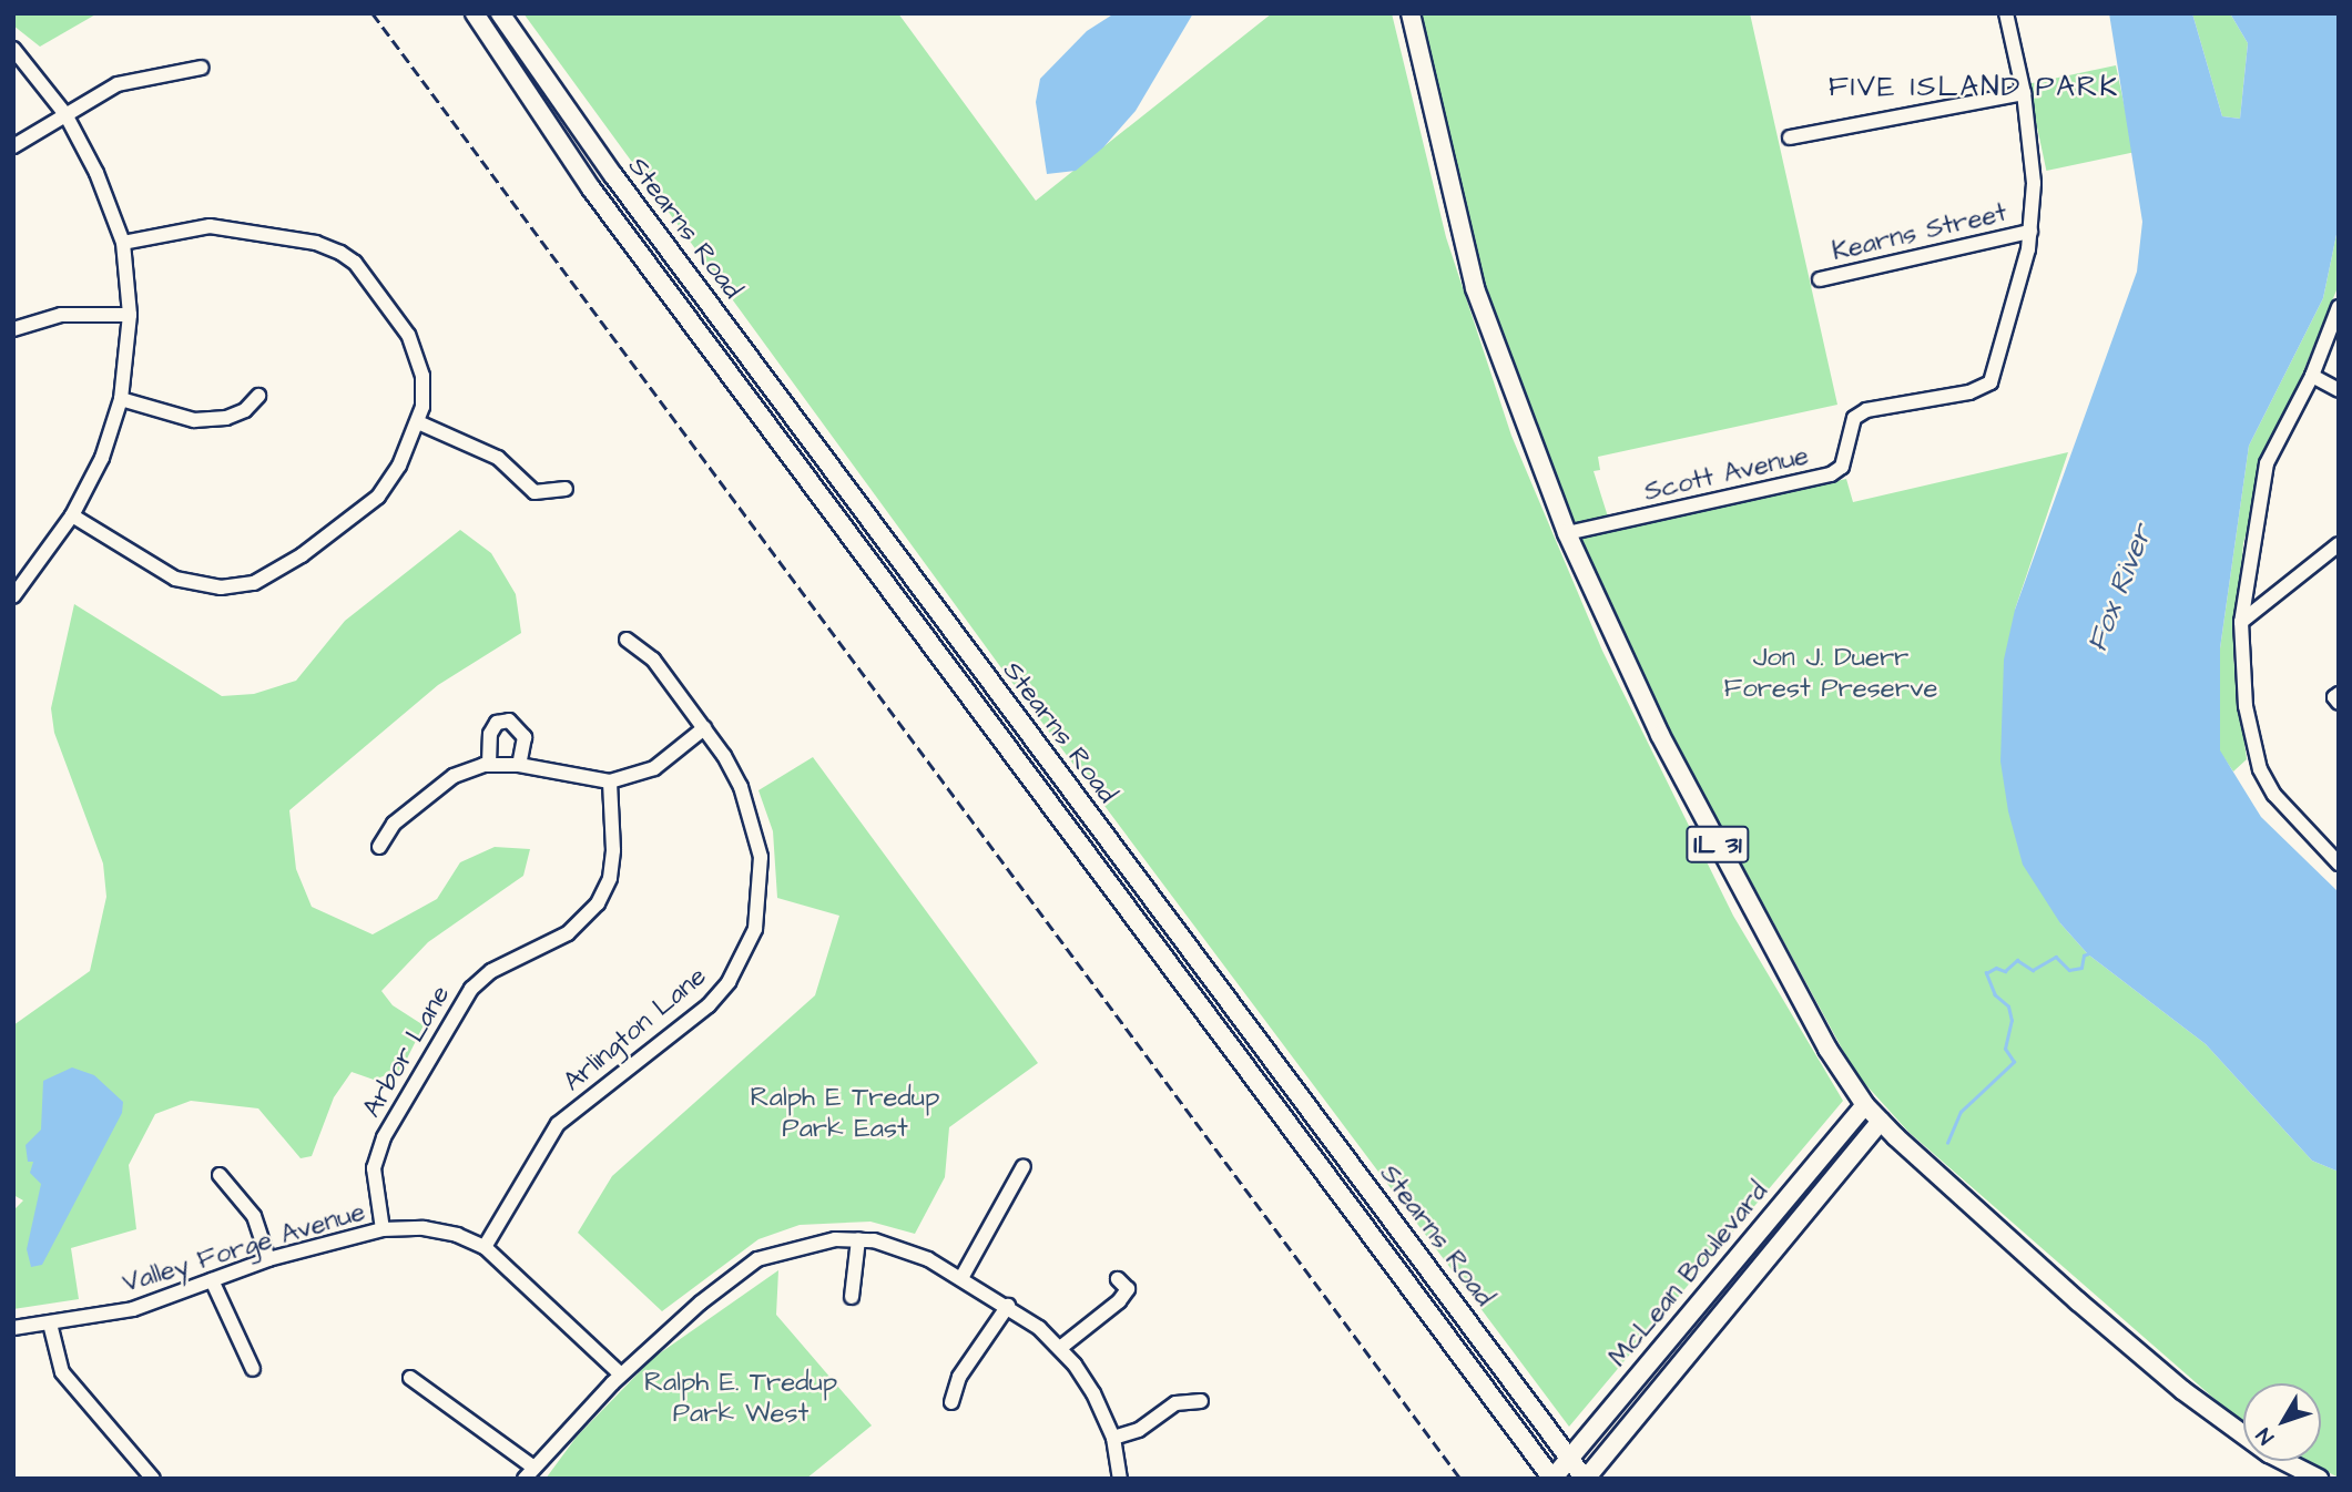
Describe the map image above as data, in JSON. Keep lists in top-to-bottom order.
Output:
{
  "streets": {
    "main road": ["Stearns Road", "IL 31", "McLean Boulevard"],
    "street": [
      "Kearns Street",
      "Scott Avenue",
      "Arlington Lane",
      "Arbor Lane",
      "Valley Forge Avenue"
    ]
  },
  "crossings": [
    ["Stearns Road", "McLean Boulevard"],
    ["Kearns Street", "Scott Avenue"],
    ["Scott Avenue", "IL 31"],
    ["IL 31", "McLean Boulevard"],
    ["Arlington Lane", "Valley Forge Avenue"],
    ["Arbor Lane", "Valley Forge Avenue"]
  ],
  "districts": ["FIVE ISLAND PARK"],
  "water": ["Fox River"],
  "parks": ["Jon J. Duerr Forest Preserve", "Ralph E Tredup Park East", "Ralph E. Tredup Park West"],
  "north": "bottom left"
}
